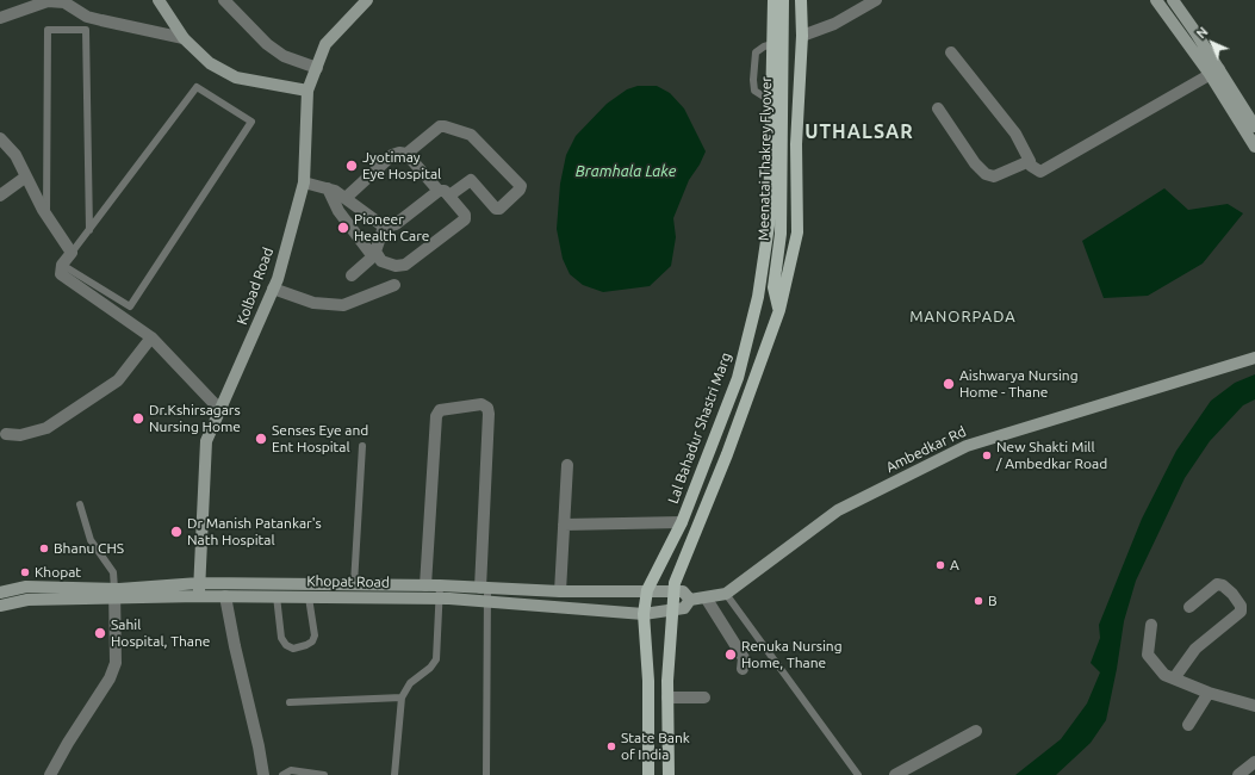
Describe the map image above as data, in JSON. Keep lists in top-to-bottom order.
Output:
{
  "streets": {
    "main road": [
      "Meenatai Thakrey Flyover",
      "Kolbad Road",
      "Lal Bahadur Shastri Marg",
      "Ambedkar Rd",
      "Khopat Road"
    ]
  },
  "crossings": [
    ["Kolbad Road", "Khopat Road"],
    ["Lal Bahadur Shastri Marg", "Khopat Road"],
    ["Ambedkar Rd", "Khopat Road"]
  ],
  "districts": ["UTHALSAR", "MANORPADA"],
  "water": ["Bramhala Lake"],
  "places": [
    "Jyotimay Eye Hospital",
    "Pioneer Health Care",
    "Aishwarya Nursing Home - Thane",
    "Dr.Kshirsagars Nursing Home",
    "Senses Eye and Ent Hospital",
    "New Shakti Mill / Ambedkar Road",
    "Dr Manish Patankar's Nath Hospital",
    "Bhanu CHS",
    "A",
    "Khopat",
    "B",
    "Sahil Hospital, Thane",
    "Renuka Nursing Home, Thane",
    "State Bank of India"
  ],
  "north": "top left"
}
